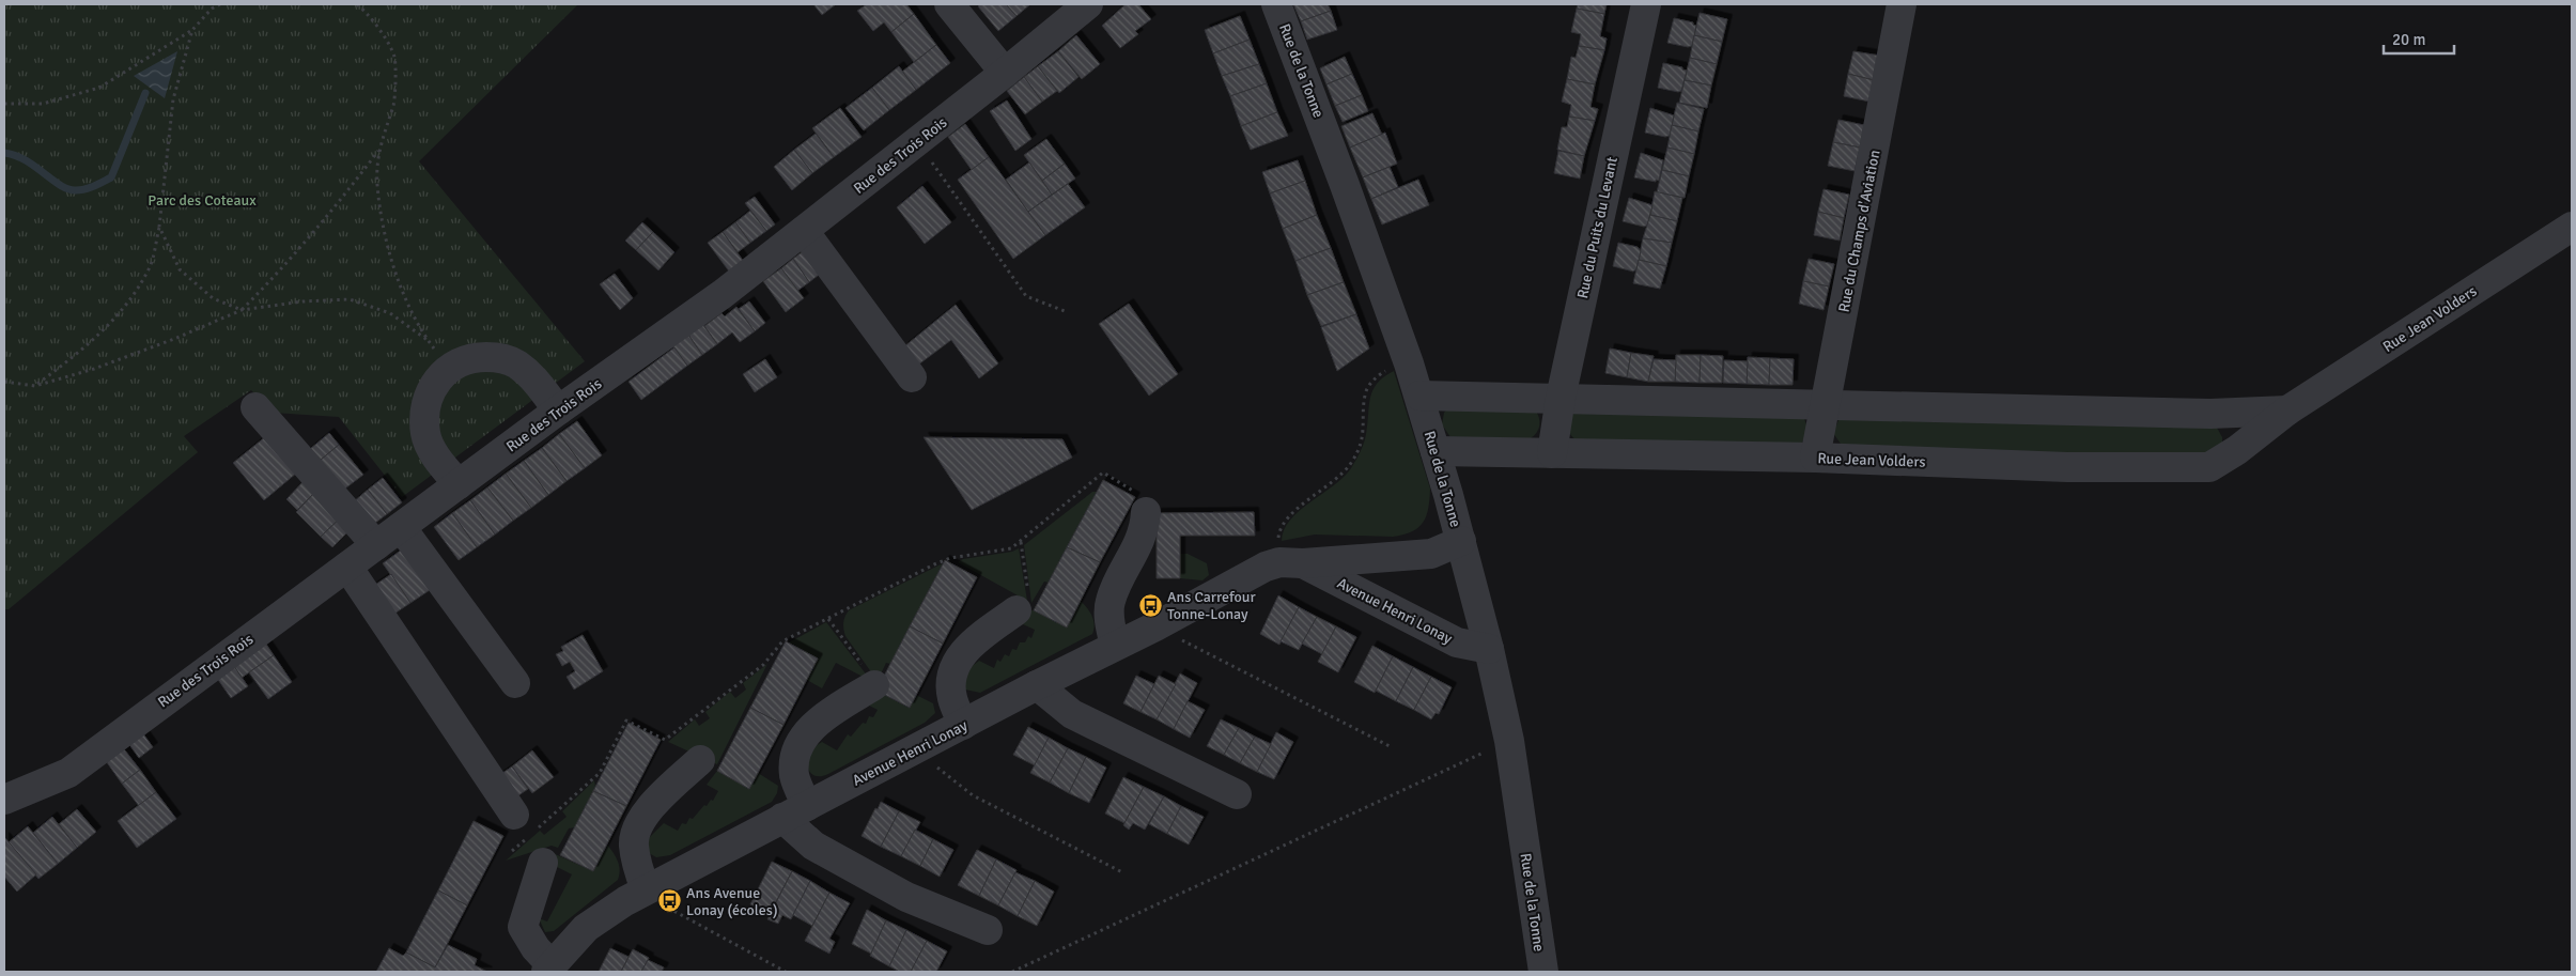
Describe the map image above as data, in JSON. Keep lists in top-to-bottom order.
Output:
{
  "streets": {
    "street": [
      "Rue de la Tonne",
      "Rue des Trois Rois",
      "Rue du Puits du Levant",
      "Rue du Champs d'Aviation",
      "Rue Jean Volders",
      "Avenue Henri Lonay"
    ]
  },
  "crossings": [
    ["Rue de la Tonne", "Rue Jean Volders"],
    ["Rue de la Tonne", "Avenue Henri Lonay"],
    ["Rue du Puits du Levant", "Rue Jean Volders"],
    ["Rue du Champs d'Aviation", "Rue Jean Volders"]
  ],
  "parks": ["Parc des Coteaux"],
  "places": {
    "bus stop": ["Ans Carrefour Tonne-Lonay", "Ans Avenue Lonay (écoles)"]
  },
  "scale_bar": "20 m"
}
